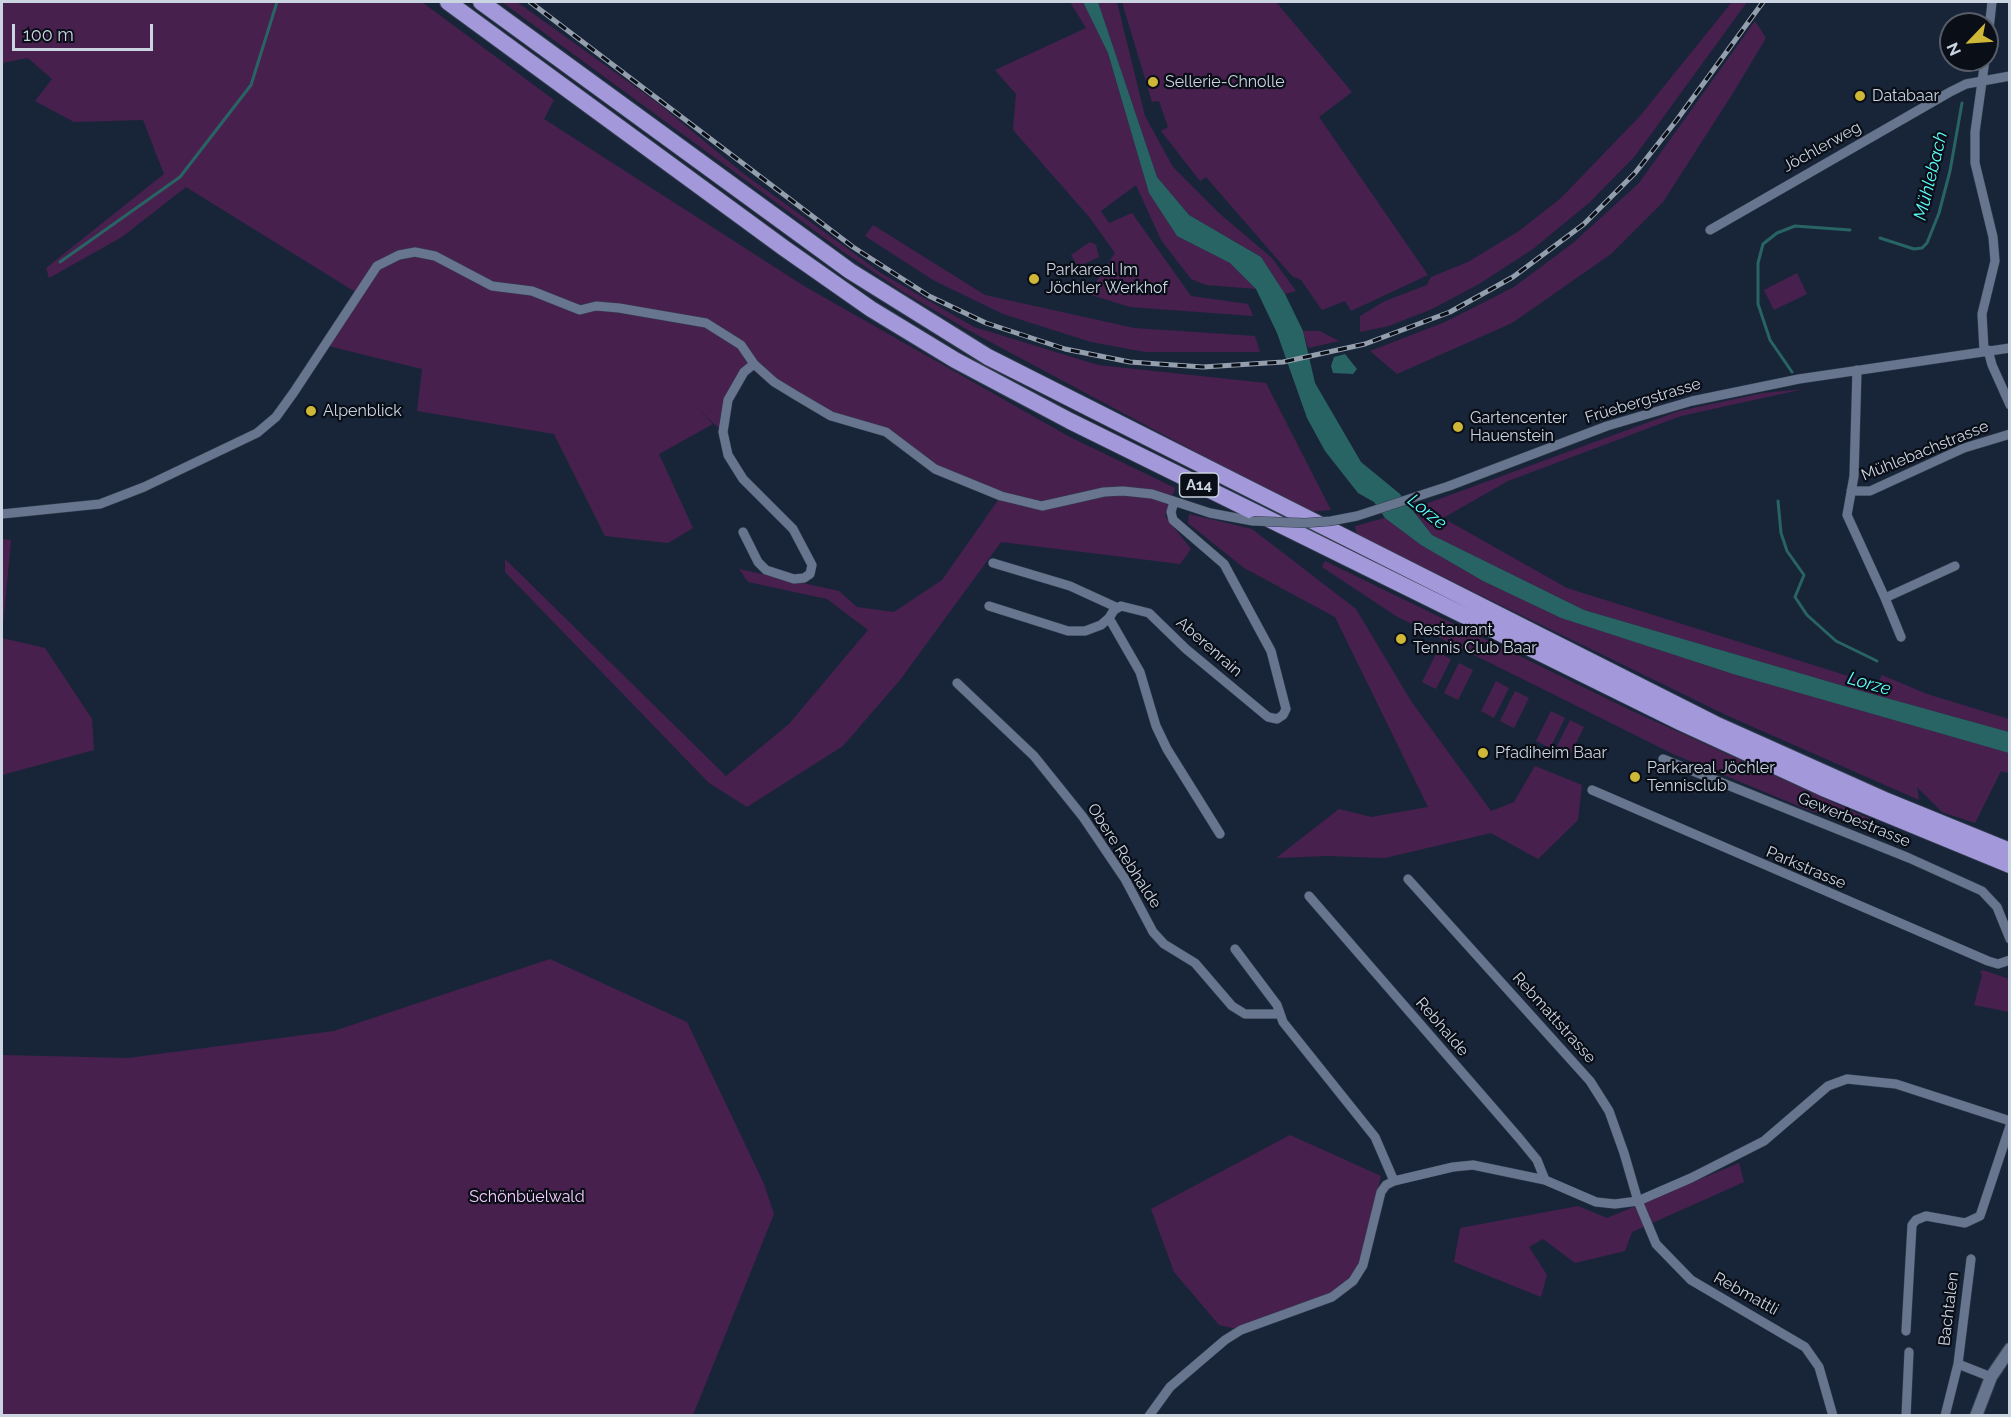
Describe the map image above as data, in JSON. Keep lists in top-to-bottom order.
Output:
{
  "streets": {
    "highway": ["A14"],
    "street": [
      "Jöchlerweg",
      "Früebergstrasse",
      "Mühlebachstrasse",
      "Aberenrain",
      "Gewerbestrasse",
      "Obere Rebhalde",
      "Parkstrasse",
      "Rebmattstrasse",
      "Rebhalde",
      "Rebmattli",
      "Bachtalen"
    ]
  },
  "crossings": [
    ["Früebergstrasse", "Mühlebachstrasse"],
    ["Früebergstrasse", "Aberenrain"],
    ["Rebmattstrasse", "Rebmattli"]
  ],
  "water": ["Mühlebach", "Lorze"],
  "parks": ["Schönbüelwald"],
  "places": [
    "Sellerie-Chnolle",
    "Databaar",
    "Parkareal Im Jöchler Werkhof",
    "Alpenblick",
    "Gartencenter Hauenstein",
    "Restaurant Tennis Club Baar",
    "Pfadiheim Baar",
    "Parkareal Jöchler Tennisclub"
  ],
  "scale_bar": "100 m",
  "north": "bottom left"
}
